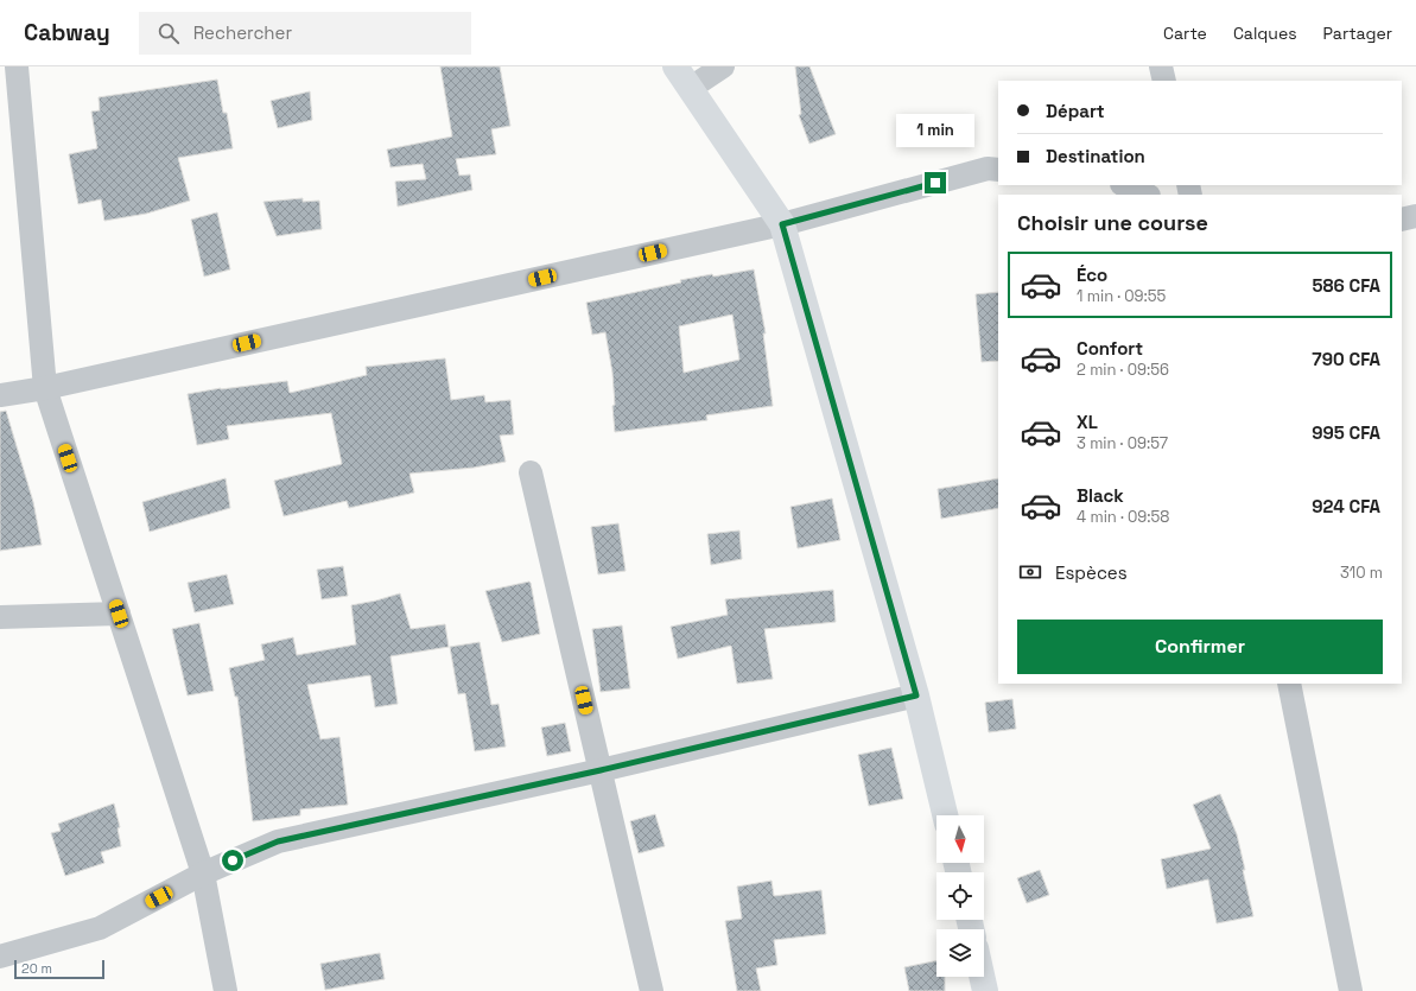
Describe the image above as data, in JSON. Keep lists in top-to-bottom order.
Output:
{
  "scale_bar": "20 m",
  "north": "bottom",
  "page": {
    "header": "Cabway",
    "search": "Rechercher",
    "nav": ["Carte", "Calques", "Partager"],
    "banner": ["Départ", "Destination"],
    "bubble": "1 min",
    "heading": "Choisir une course",
    "list": [
      {
        "name": "Éco",
        "note": "1 min · 09:55",
        "value": "586 CFA"
      },
      {
        "name": "Confort",
        "note": "2 min · 09:56",
        "value": "790 CFA"
      },
      {
        "name": "XL",
        "note": "3 min · 09:57",
        "value": "995 CFA"
      },
      {
        "name": "Black",
        "note": "4 min · 09:58",
        "value": "924 CFA"
      }
    ],
    "pay": ["Espèces", "310 m"],
    "buttons": "Confirmer",
    "scale": "20 m"
  }
}
